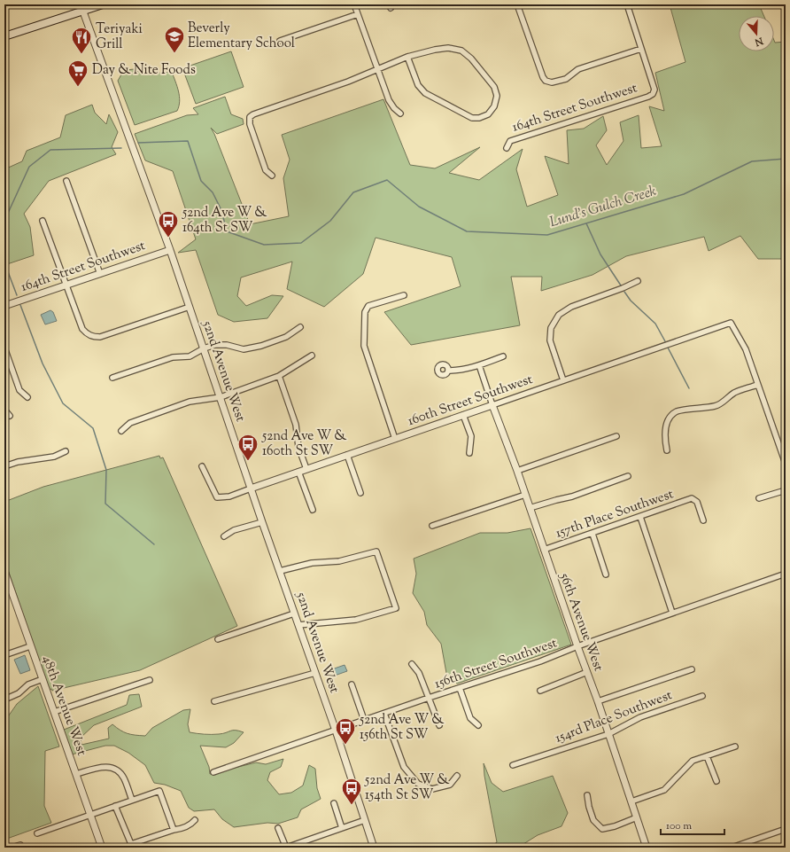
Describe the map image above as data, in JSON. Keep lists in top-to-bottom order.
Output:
{
  "streets": {
    "street": [
      "164th Street Southwest",
      "52nd Avenue West",
      "160th Street Southwest",
      "157th Place Southwest",
      "56th Avenue West",
      "156th Street Southwest",
      "48th Avenue West",
      "154rd Place Southwest"
    ]
  },
  "crossings": [
    ["164th Street Southwest", "52nd Avenue West"],
    ["52nd Avenue West", "160th Street Southwest"],
    ["52nd Avenue West", "156th Street Southwest"],
    ["160th Street Southwest", "56th Avenue West"],
    ["157th Place Southwest", "56th Avenue West"],
    ["56th Avenue West", "156th Street Southwest"],
    ["56th Avenue West", "154rd Place Southwest"]
  ],
  "water": ["Lund's Gulch Creek"],
  "places": {
    "school or university": ["Beverly Elementary School"],
    "restaurant": ["Teriyaki Grill"],
    "supermarket": ["Day & Nite Foods"],
    "bus stop": [
      "52nd Ave W & 164th St SW",
      "52nd Ave W & 160th St SW",
      "52nd Ave W & 156th St SW",
      "52nd Ave W & 154th St SW"
    ]
  },
  "scale_bar": "100 m",
  "north": "bottom"
}
